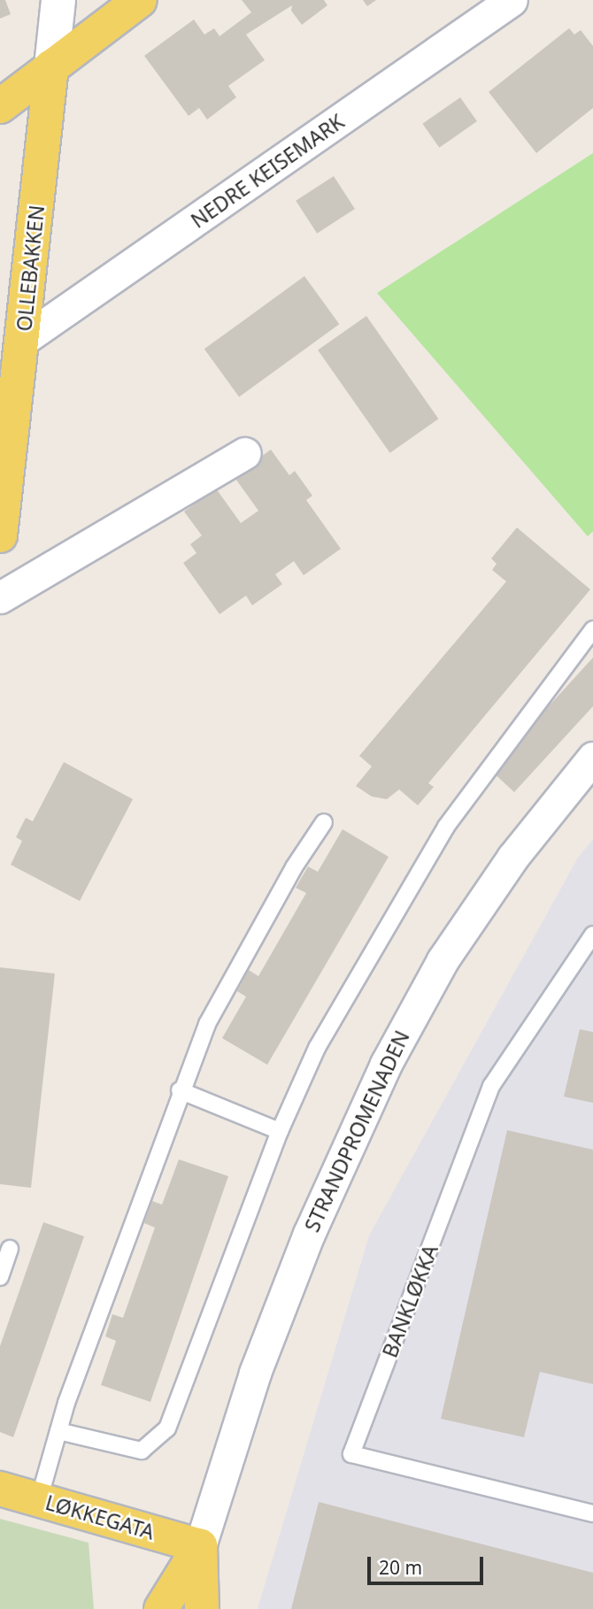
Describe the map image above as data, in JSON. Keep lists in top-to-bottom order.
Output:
{
  "streets": {
    "main road": ["OLLEBAKKEN", "STRANDPROMENADEN", "LØKKEGATA"],
    "street": ["NEDRE KEISEMARK"],
    "lane": ["BANKLØKKA"]
  },
  "crossings": [
    ["NEDRE KEISEMARK", "OLLEBAKKEN"],
    ["STRANDPROMENADEN", "LØKKEGATA"]
  ],
  "scale_bar": "20 m"
}
